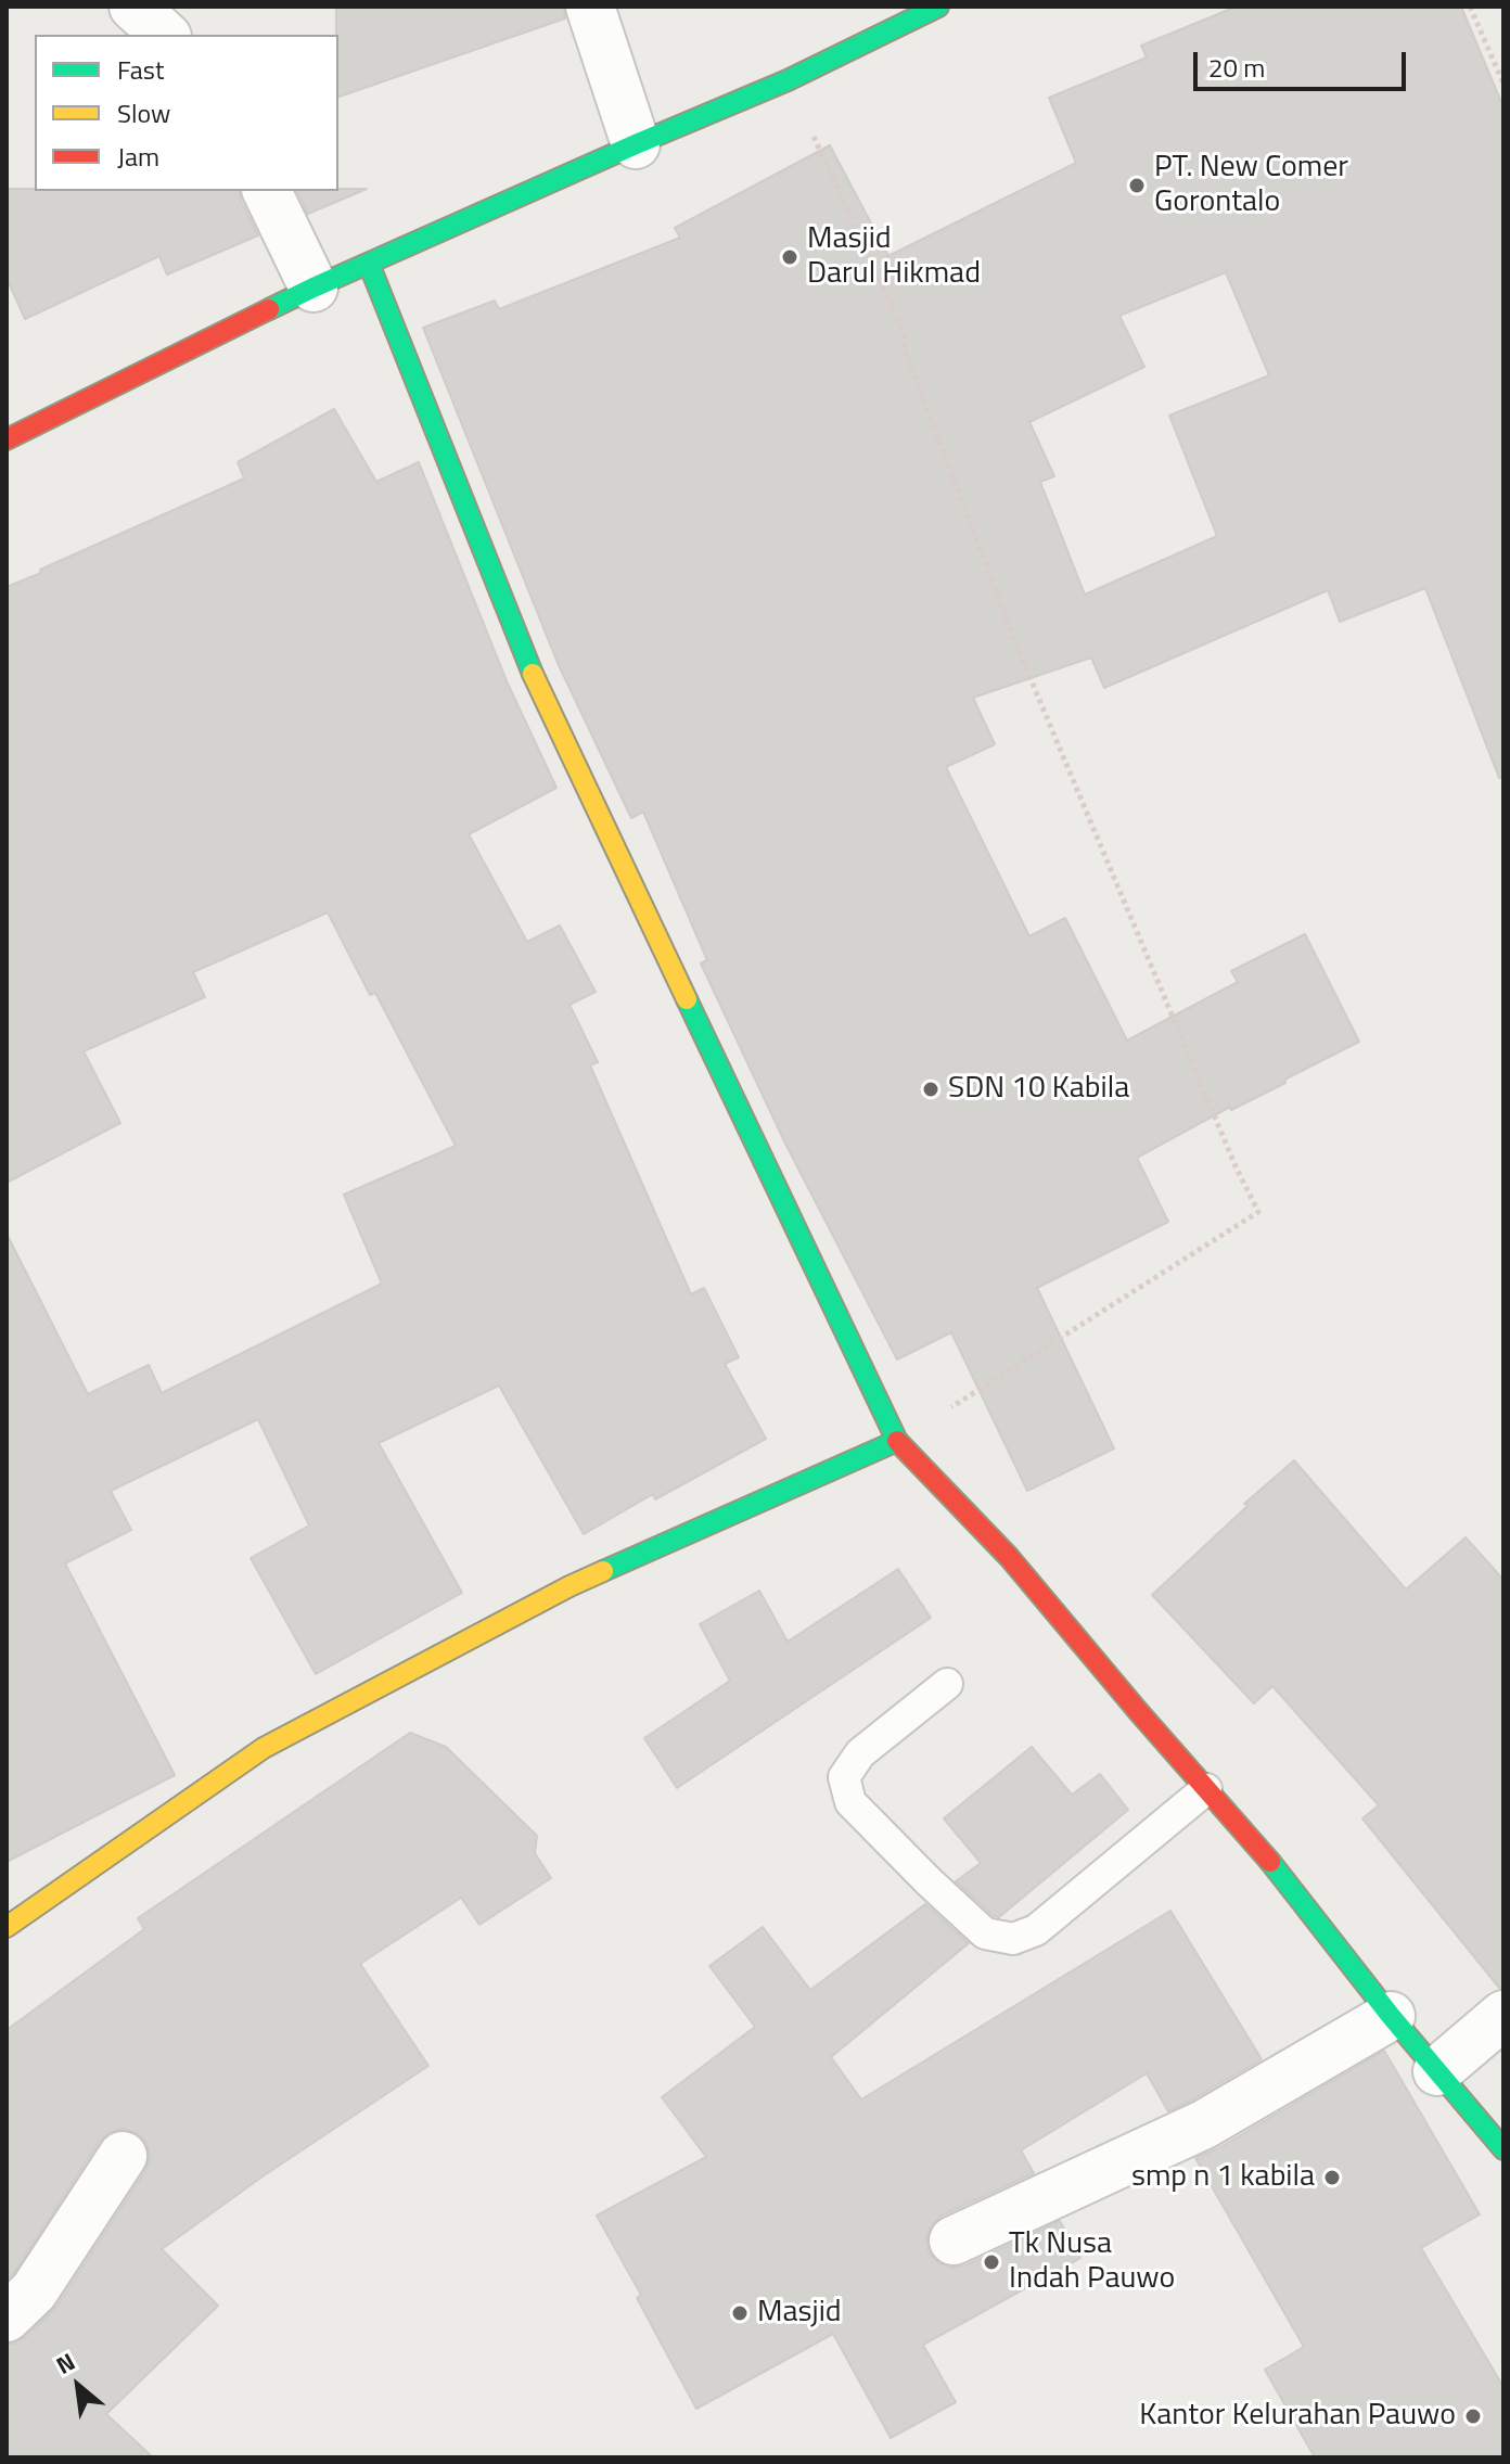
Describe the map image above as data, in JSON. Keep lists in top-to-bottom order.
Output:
{
  "places": [
    "PT. New Comer Gorontalo",
    "Masjid Darul Hikmad",
    "SDN 10 Kabila",
    "smp n 1 kabila",
    "Tk Nusa Indah Pauwo",
    "Masjid",
    "Kantor Kelurahan Pauwo"
  ],
  "legend": ["Fast", "Slow", "Jam"],
  "scale_bar": "20 m",
  "north": "top left"
}
